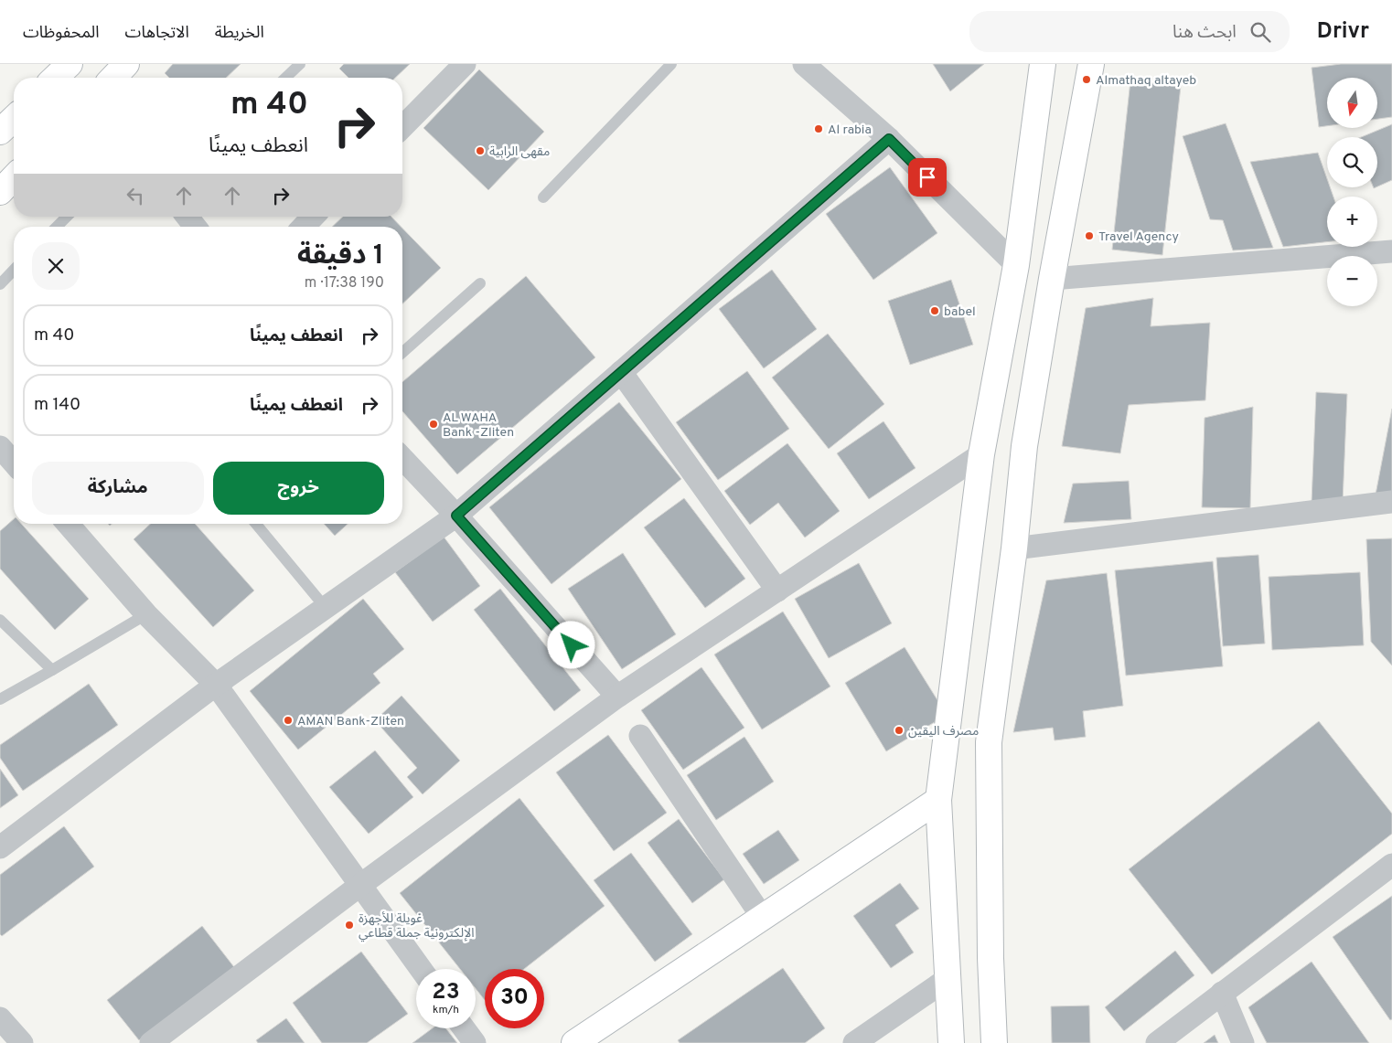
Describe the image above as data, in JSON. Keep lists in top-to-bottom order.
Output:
{
  "places": [
    "Almathaq altayeb",
    "Al rabia",
    "مقهى الرابية",
    "Travel Agency",
    "babel",
    "AL WAHA Bank -Zliten",
    "AMAN Bank-Zliten",
    "مصرف اليقين",
    "غويلة للأجهزة الإلكترونية جملة قطاعي"
  ],
  "north": "bottom",
  "page": {
    "header": "Drivr",
    "search": "ابحث هنا",
    "nav": ["الخريطة", "الاتجاهات", "المحفوظات"],
    "map_buttons": ["+", "−"],
    "turn": ["40 m", "انعطف يمينًا"],
    "heading": ["1 دقيقة", "190 m · 17:38"],
    "list": [
      {
        "name": "انعطف يمينًا",
        "value": "40 m"
      },
      {
        "name": "انعطف يمينًا",
        "value": "140 m"
      }
    ],
    "buttons": ["خروج", "مشاركة"],
    "speed": "23 km/h",
    "limit": "30"
  }
}
